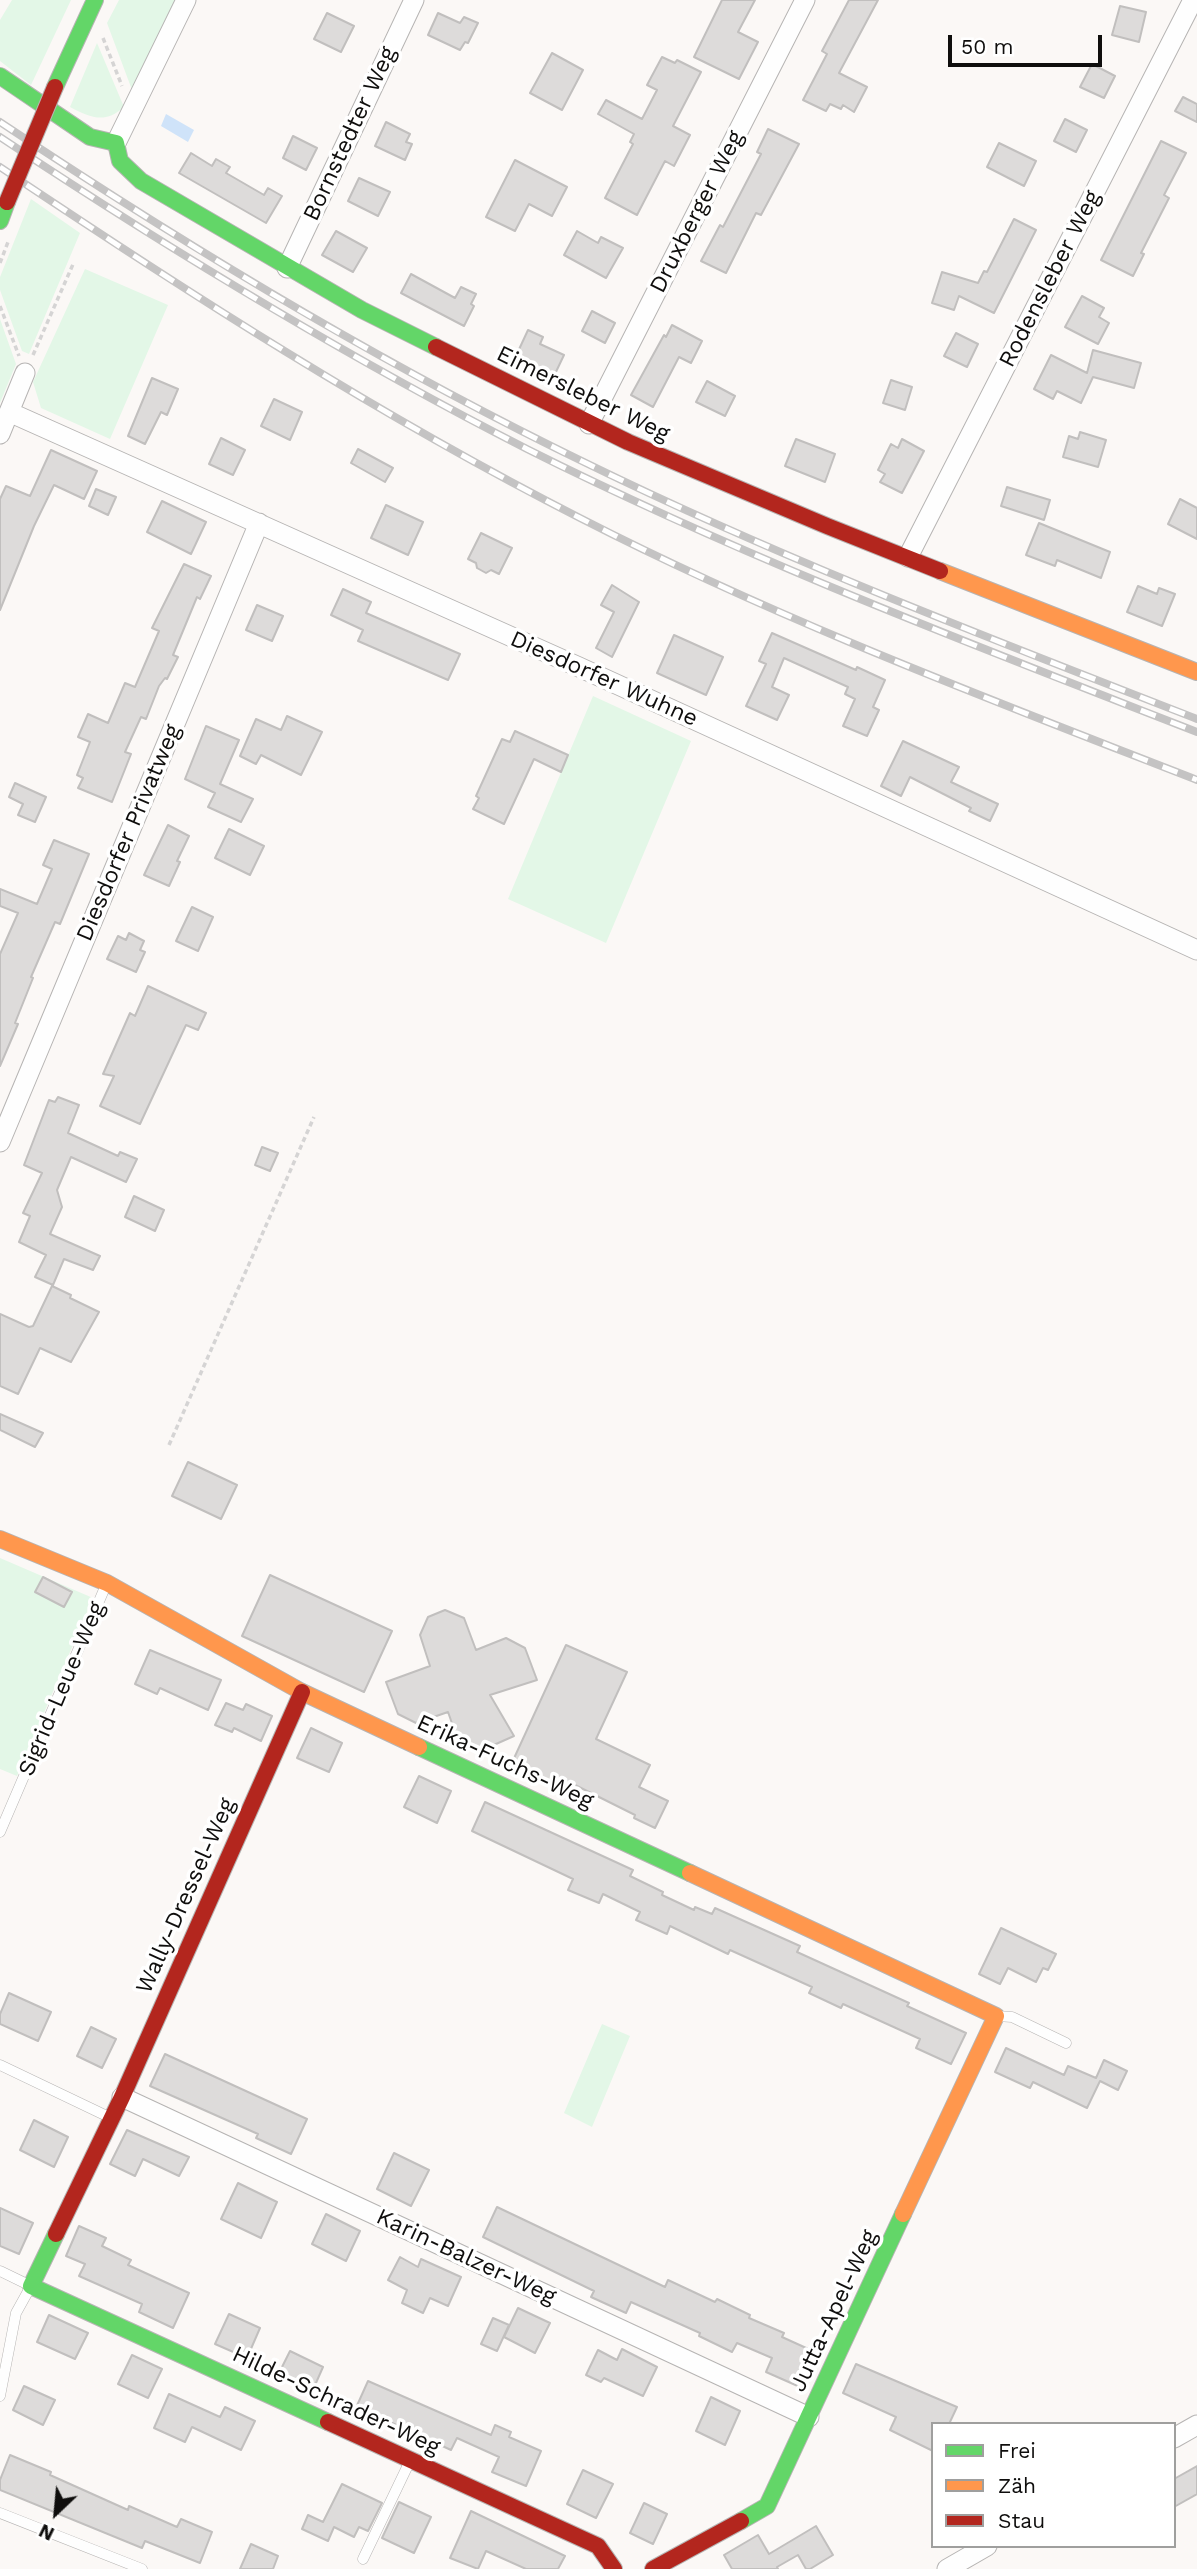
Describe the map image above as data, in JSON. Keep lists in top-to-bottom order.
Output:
{
  "streets": {
    "street": [
      "Bornstedter Weg",
      "Druxberger Weg",
      "Rodensleber Weg",
      "Eimersleber Weg",
      "Diesdorfer Wuhne",
      "Diesdorfer Privatweg",
      "Erika-Fuchs-Weg",
      "Wally-Dressel-Weg",
      "Karin-Balzer-Weg",
      "Jutta-Apel-Weg",
      "Hilde-Schrader-Weg"
    ],
    "lane": ["Sigrid-Leue-Weg"]
  },
  "crossings": [
    ["Bornstedter Weg", "Eimersleber Weg"],
    ["Druxberger Weg", "Eimersleber Weg"],
    ["Rodensleber Weg", "Eimersleber Weg"],
    ["Diesdorfer Wuhne", "Diesdorfer Privatweg"],
    ["Sigrid-Leue-Weg", "Erika-Fuchs-Weg"],
    ["Erika-Fuchs-Weg", "Wally-Dressel-Weg"],
    ["Erika-Fuchs-Weg", "Jutta-Apel-Weg"],
    ["Wally-Dressel-Weg", "Karin-Balzer-Weg"],
    ["Wally-Dressel-Weg", "Hilde-Schrader-Weg"],
    ["Karin-Balzer-Weg", "Jutta-Apel-Weg"]
  ],
  "legend": ["Frei", "Zäh", "Stau"],
  "scale_bar": "50 m",
  "north": "bottom left"
}
